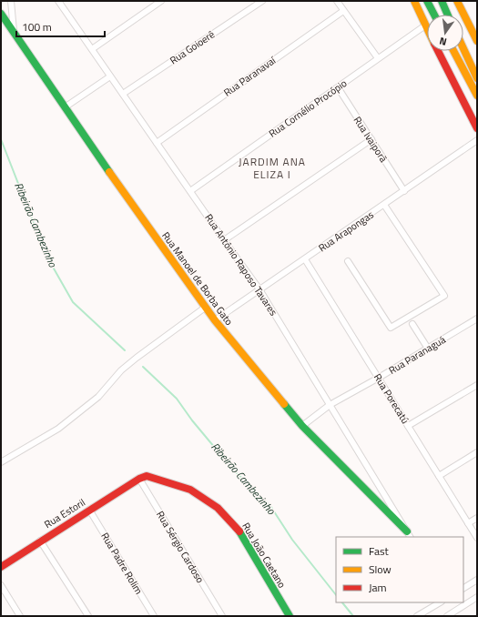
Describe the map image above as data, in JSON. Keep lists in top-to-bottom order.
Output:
{
  "streets": {
    "main road": ["Rua Manoel de Borba Gato", "Rua Estoril", "Rua João Caetano"],
    "street": [
      "Rua Goioerê",
      "Rua Paranavaí",
      "Rua Cornélio Procópio",
      "Rua Ivaiporã",
      "Rua Arapongas",
      "Rua Antônio Raposo Tavares",
      "Rua Paranaguá",
      "Rua Porecatú",
      "Rua Sérgio Cardoso",
      "Rua Padre Rolim"
    ]
  },
  "crossings": [
    ["Rua Goioerê", "Rua Antônio Raposo Tavares"],
    ["Rua Paranavaí", "Rua Antônio Raposo Tavares"],
    ["Rua Cornélio Procópio", "Rua Ivaiporã"],
    ["Rua Cornélio Procópio", "Rua Antônio Raposo Tavares"],
    ["Rua Ivaiporã", "Rua Arapongas"],
    ["Rua Arapongas", "Rua Antônio Raposo Tavares"],
    ["Rua Arapongas", "Rua Manoel de Borba Gato"],
    ["Rua Arapongas", "Rua Porecatú"],
    ["Rua Antônio Raposo Tavares", "Rua Manoel de Borba Gato"],
    ["Rua Antônio Raposo Tavares", "Rua Paranaguá"],
    ["Rua Manoel de Borba Gato", "Rua Paranaguá"],
    ["Rua Paranaguá", "Rua Porecatú"],
    ["Rua Estoril", "Rua Sérgio Cardoso"],
    ["Rua Estoril", "Rua João Caetano"],
    ["Rua Estoril", "Rua Padre Rolim"],
    ["Rua Sérgio Cardoso", "Rua João Caetano"]
  ],
  "districts": ["JARDIM ANA ELIZA I"],
  "water": ["Ribeirão Cambezinho"],
  "legend": ["Fast", "Slow", "Jam"],
  "scale_bar": "100 m",
  "north": "bottom"
}
